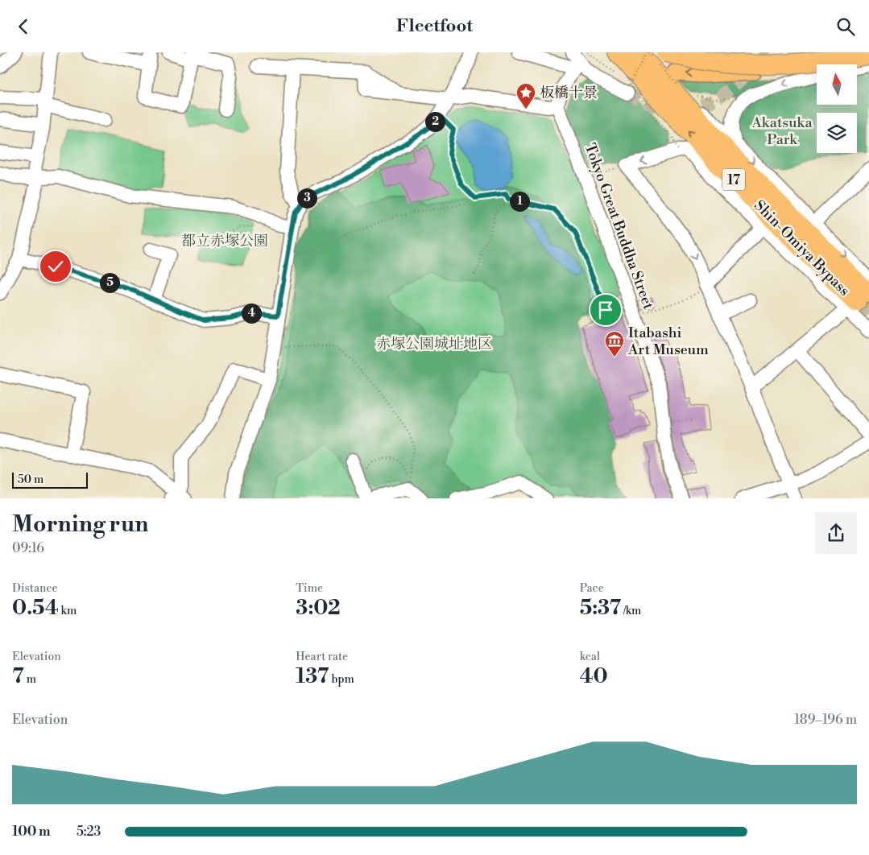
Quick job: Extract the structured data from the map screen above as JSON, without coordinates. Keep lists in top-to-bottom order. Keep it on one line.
{"streets":{"highway":["17","Shin-Omiya Bypass"],"street":["Tokyo Great Buddha Street"]},"crossings":[["17","Shin-Omiya Bypass"]],"parks":["Akatsuka Park","都立赤塚公園","赤塚公園城址地区"],"places":{"place":["板橋十景"],"museum":["Itabashi Art Museum"]},"scale_bar":"50 m","north":"top","page":{"header":"Fleetfoot","pins":["2","3","1","5","4"],"scale":"50 m","heading":["Morning run","09:16"],"stats":[["Distance","0.54 km"],["Time","3:02"],["Pace","5:37 /km"],["Elevation","7 m"],["Heart rate","137 bpm"],["kcal","40"]],"chart":["Elevation","189–196 m"],"list":[{"name":"100 m","note":"5:23"}]}}
